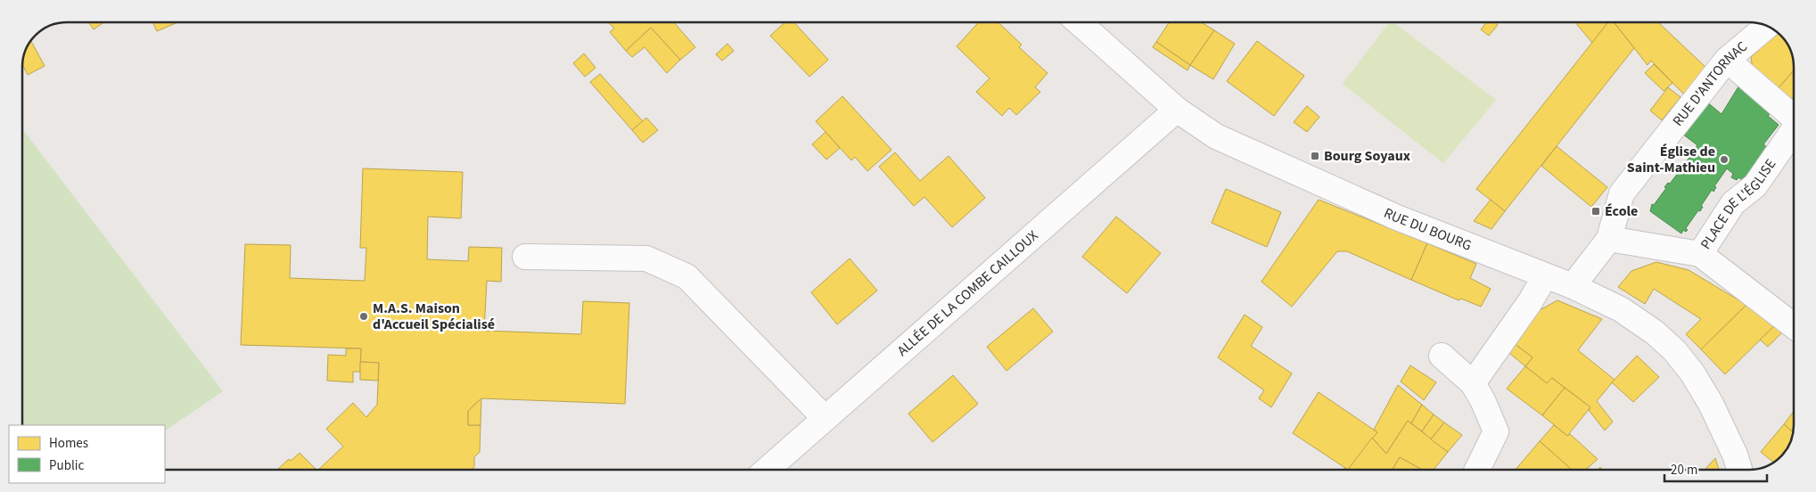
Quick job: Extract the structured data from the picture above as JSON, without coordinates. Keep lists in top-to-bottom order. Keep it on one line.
{"streets":{"street":["RUE D'ANTORNAC","PLACE DE L'ÉGLISE","RUE DU BOURG","ALLÉE DE LA COMBE CAILLOUX"]},"crossings":[["RUE D'ANTORNAC","PLACE DE L'ÉGLISE"],["RUE D'ANTORNAC","RUE DU BOURG"],["RUE DU BOURG","ALLÉE DE LA COMBE CAILLOUX"]],"places":{"transit":["Bourg Soyaux","École"],"other":["Église de Saint-Mathieu","M.A.S. Maison d'Accueil Spécialisé"]},"legend":["Homes","Public"],"scale_bar":"20 m"}
